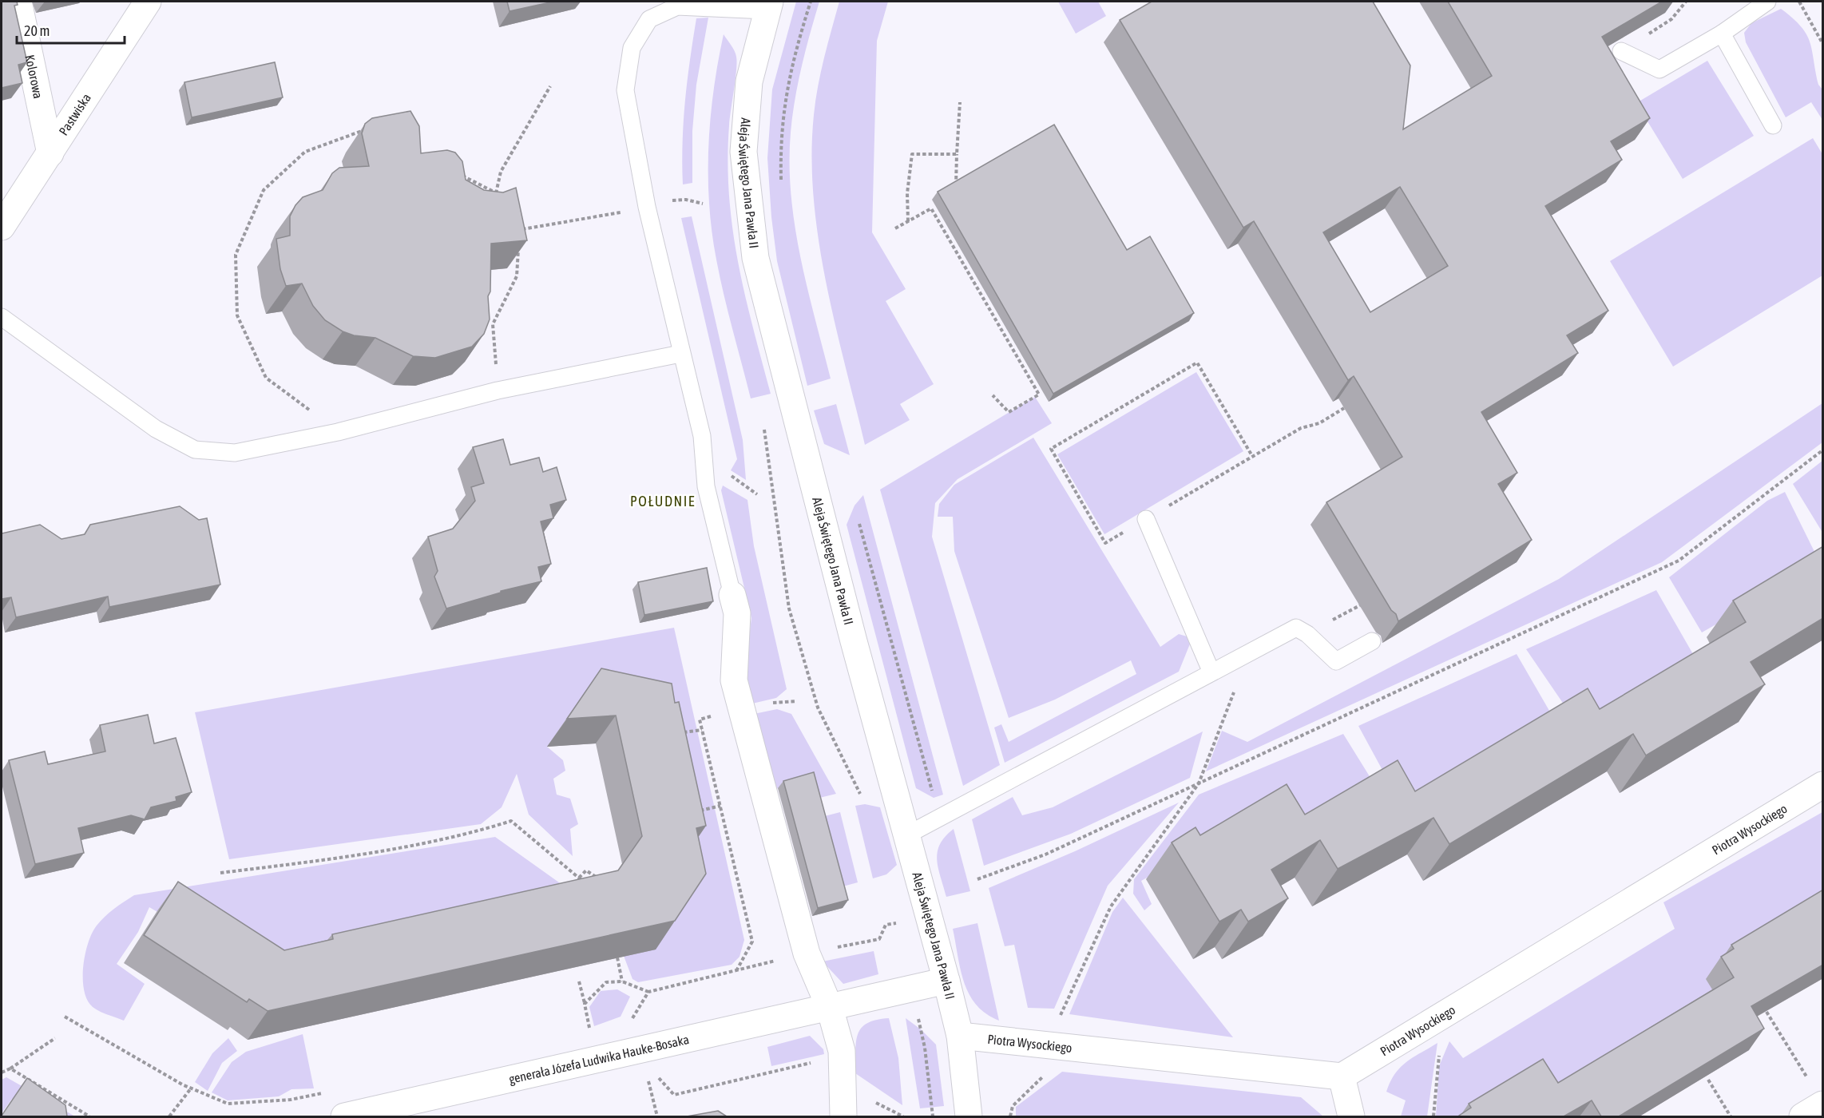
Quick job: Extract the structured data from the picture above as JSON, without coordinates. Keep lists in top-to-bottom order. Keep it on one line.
{"streets":{"street":["Kolorowa","Pastwiska","Aleja Świętego Jana Pawła II","Piotra Wysockiego","generała Józefa Ludwika Hauke-Bosaka"]},"crossings":[["Kolorowa","Pastwiska"],["Aleja Świętego Jana Pawła II","Piotra Wysockiego"],["Aleja Świętego Jana Pawła II","generała Józefa Ludwika Hauke-Bosaka"]],"districts":["POŁUDNIE"],"scale_bar":"20 m"}
